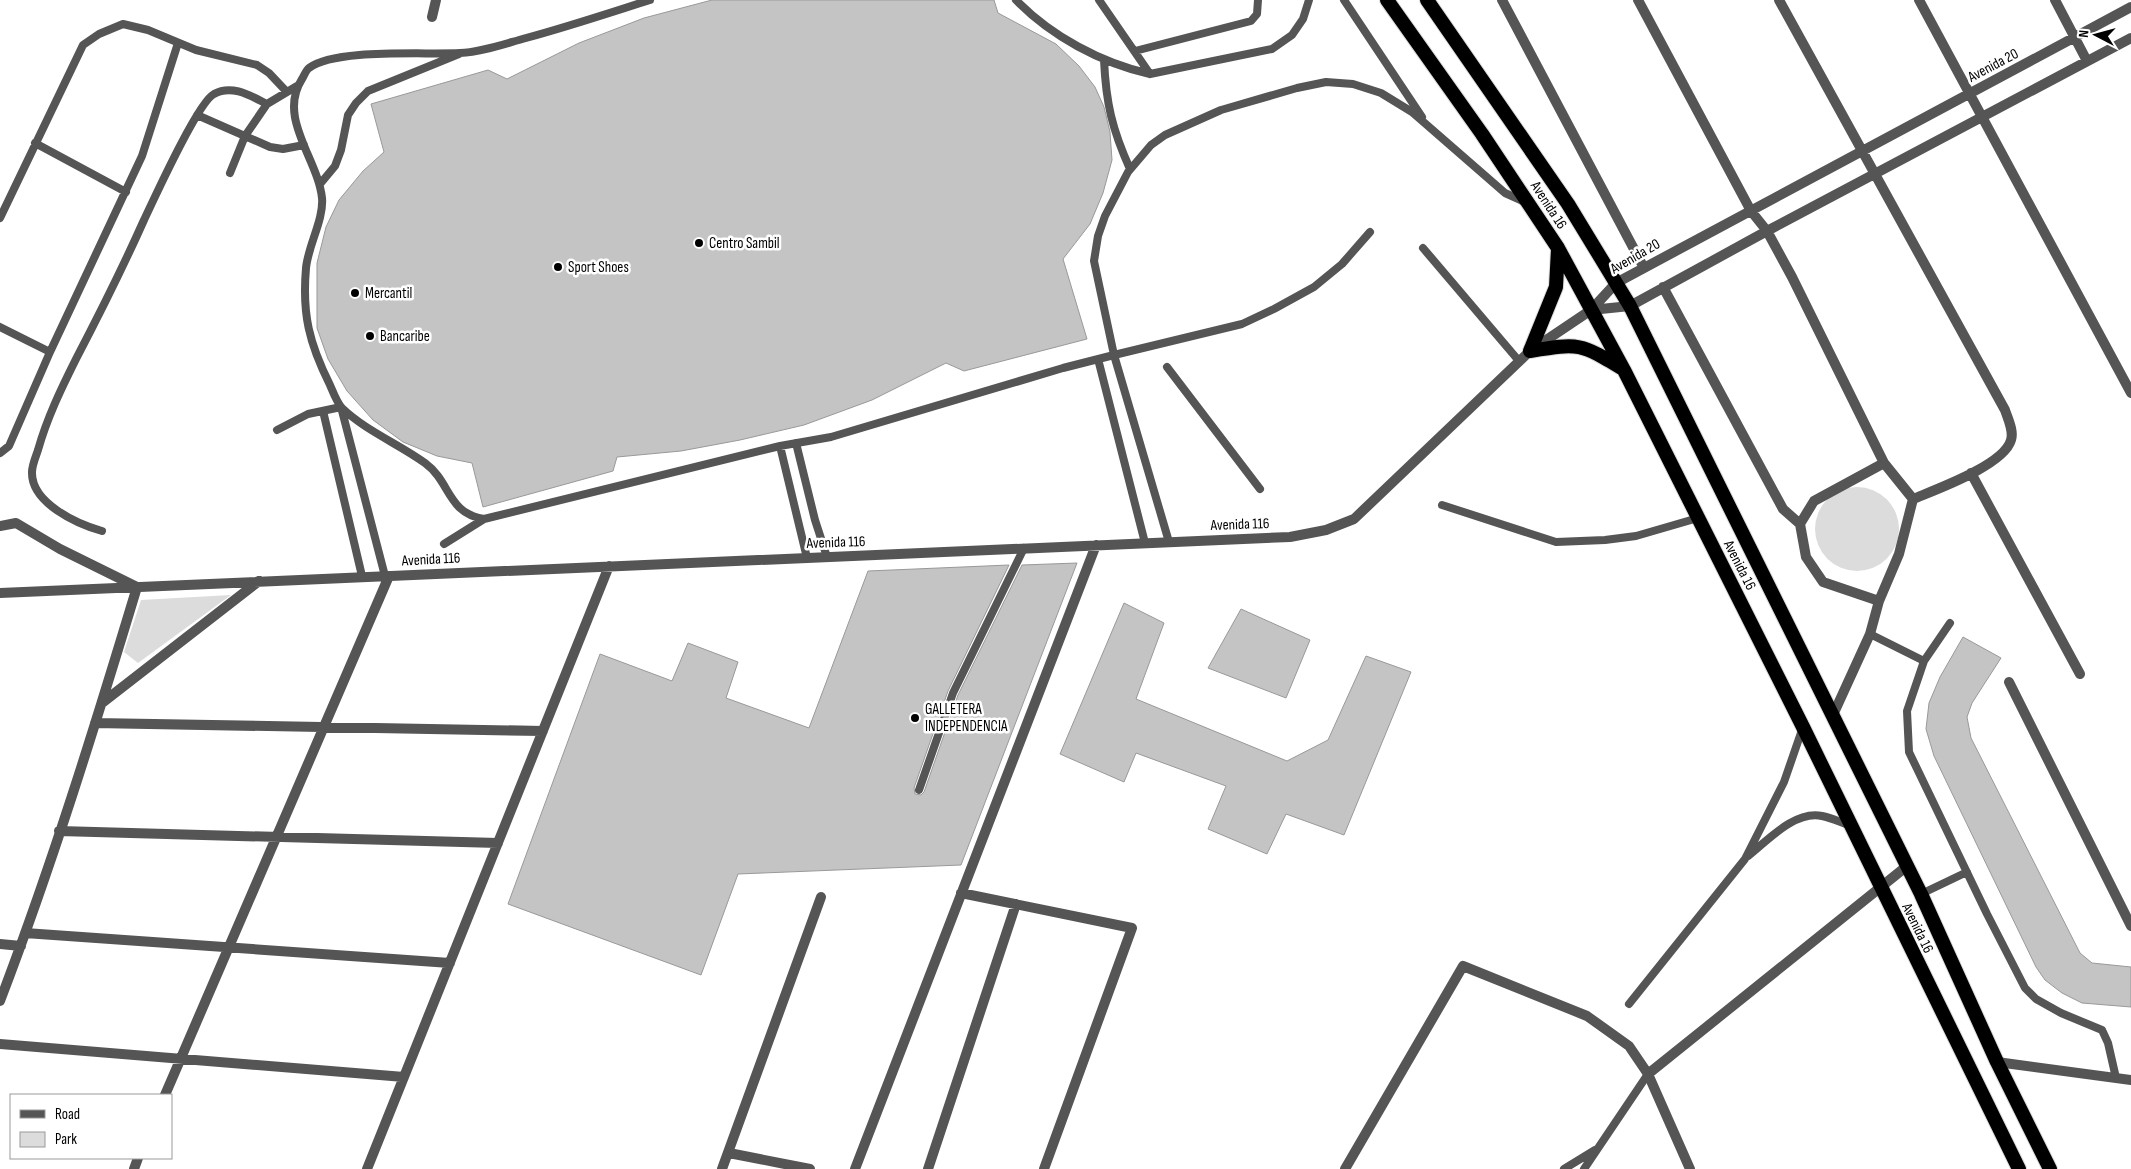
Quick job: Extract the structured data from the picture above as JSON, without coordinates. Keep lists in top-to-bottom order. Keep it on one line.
{"streets":{"highway":["Avenida 16"],"street":["Avenida 20","Avenida 116"]},"crossings":[["Avenida 20","Avenida 16"],["Avenida 20","Avenida 116"],["Avenida 16","Avenida 116"]],"places":["Centro Sambil","Sport Shoes","Mercantil","Bancaribe","GALLETERA INDEPENDENCIA"],"legend":["Road","Park"],"north":"left"}
